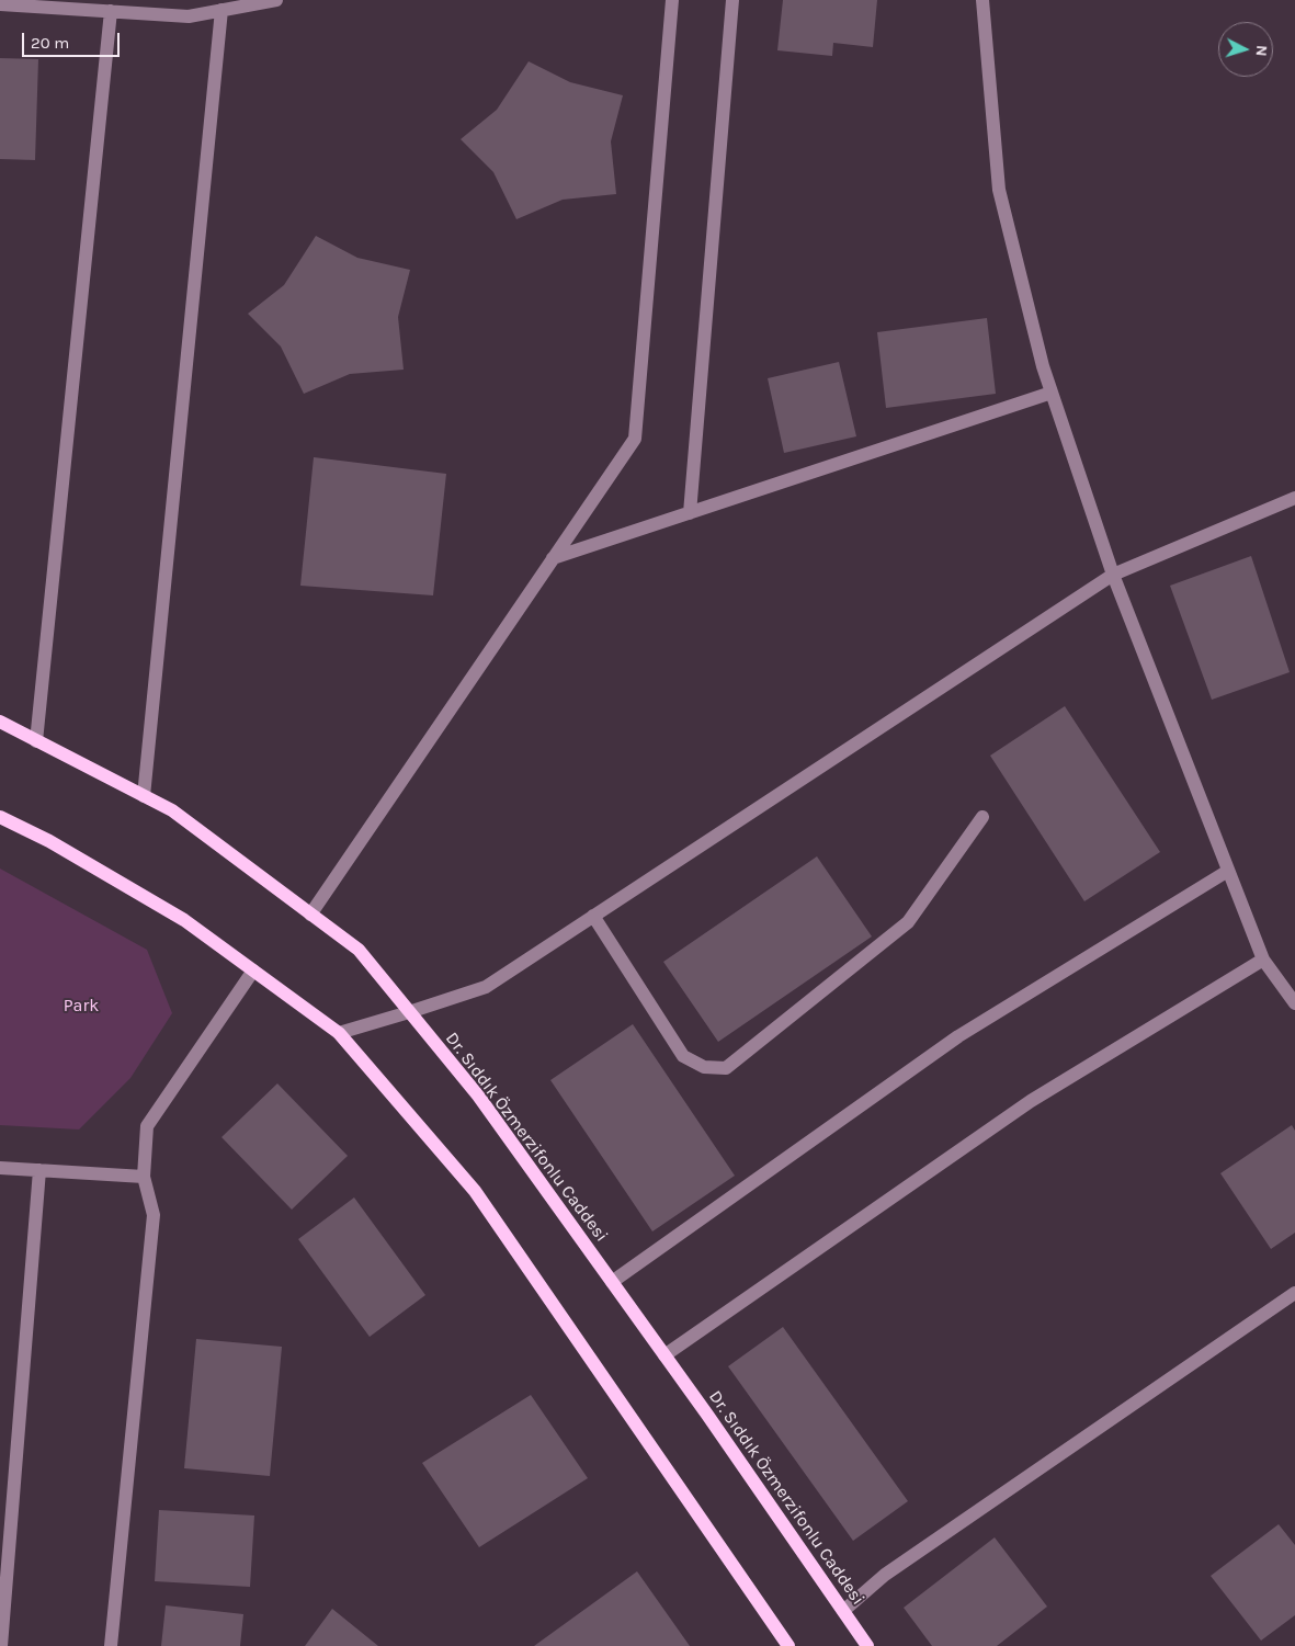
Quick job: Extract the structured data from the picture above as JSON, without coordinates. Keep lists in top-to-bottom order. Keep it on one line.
{"streets":{"main road":["Dr. Sıddık Özmerzifonlu Caddesi"]},"parks":["Park"],"scale_bar":"20 m","north":"right"}
